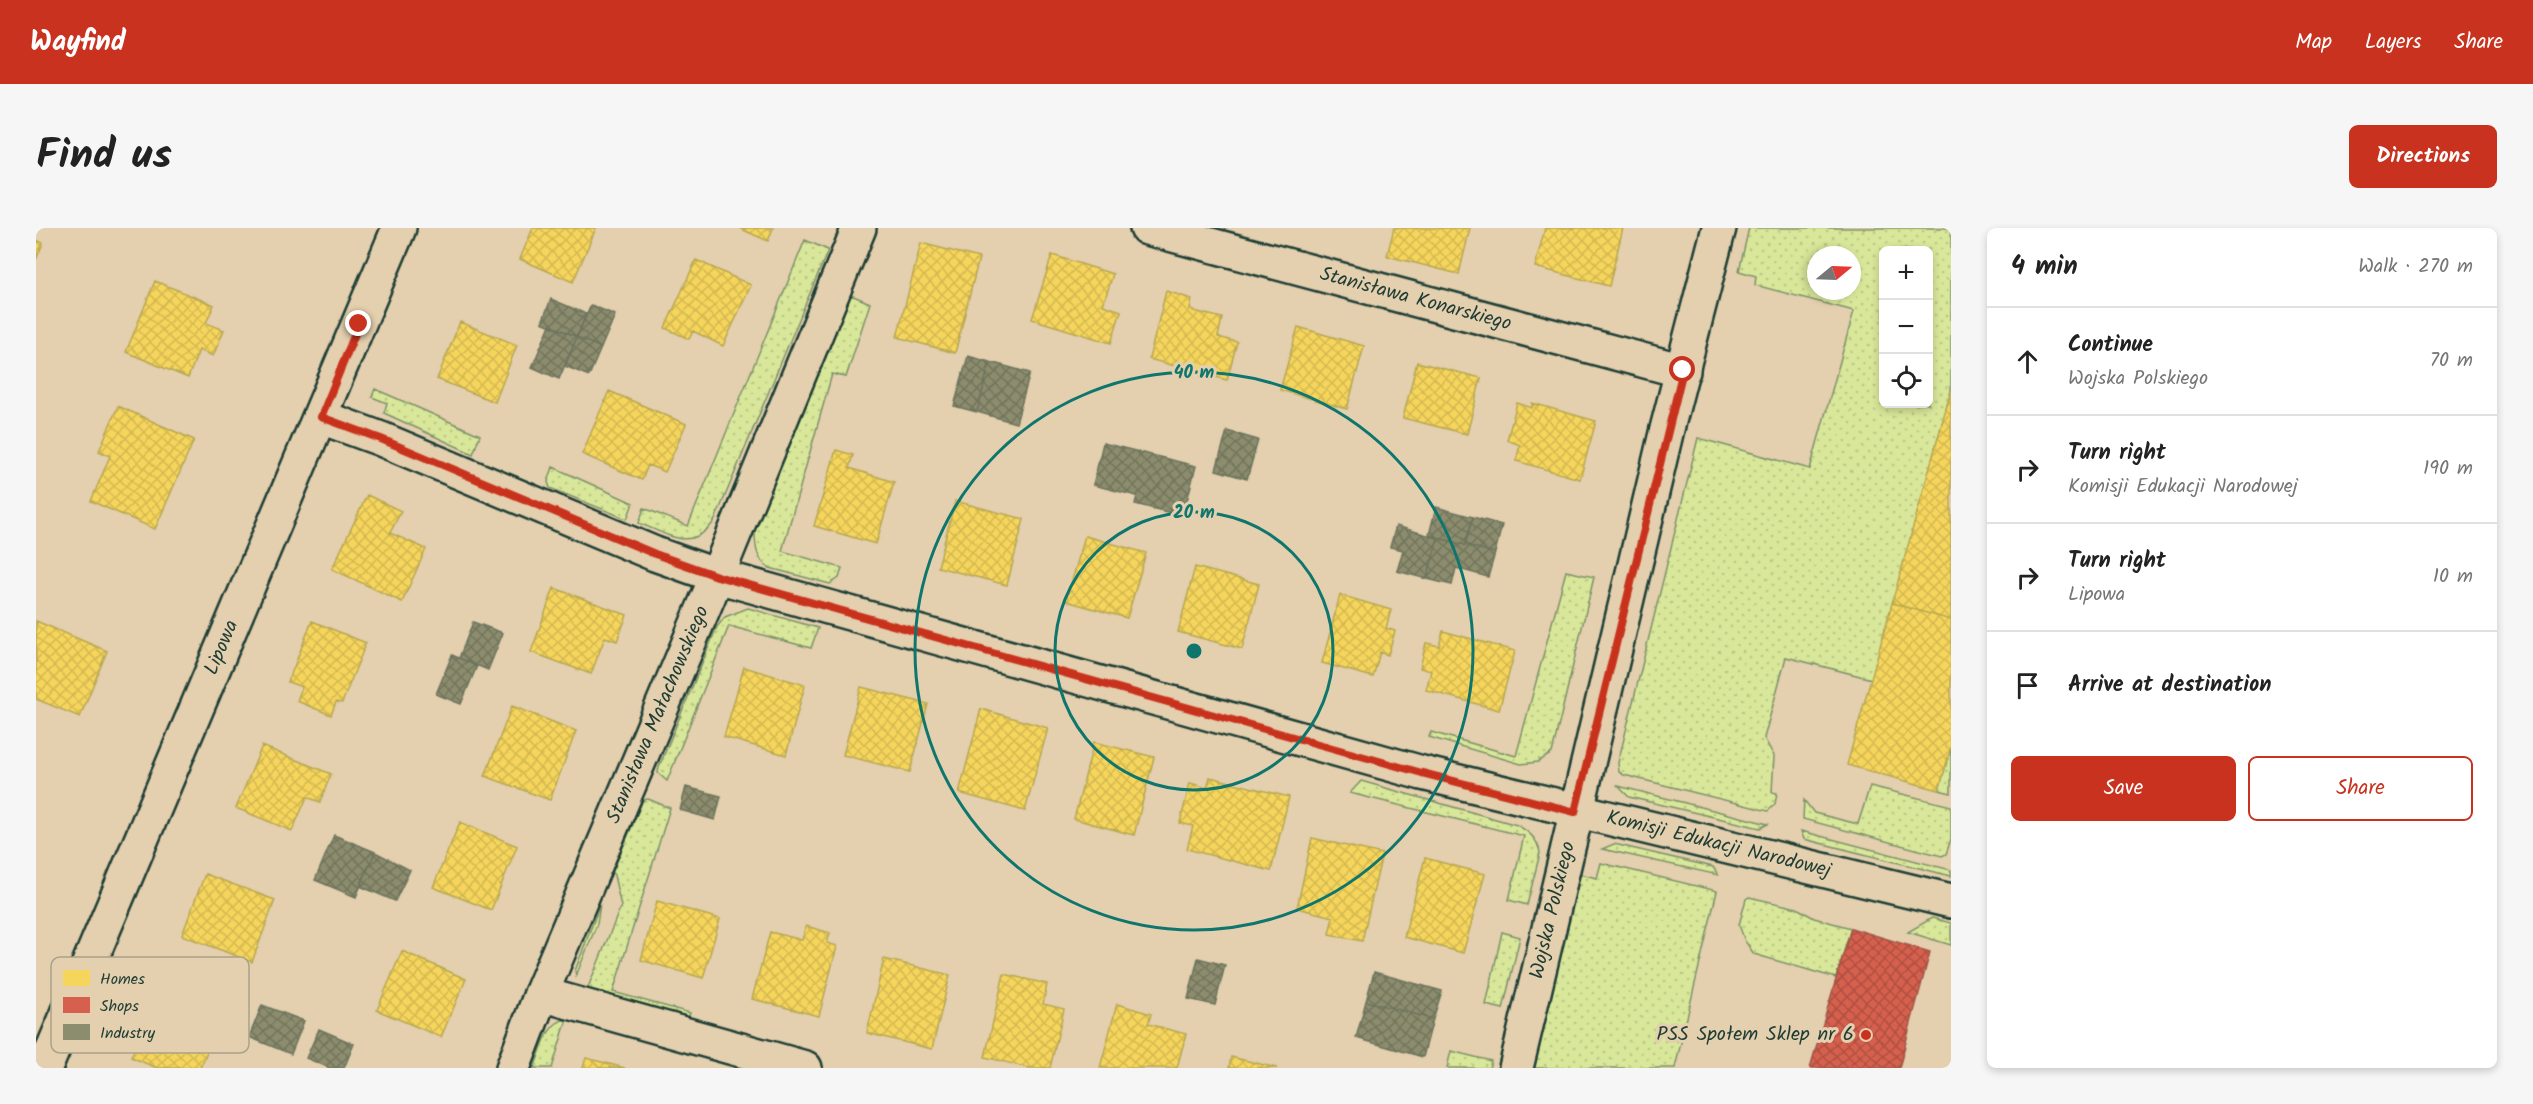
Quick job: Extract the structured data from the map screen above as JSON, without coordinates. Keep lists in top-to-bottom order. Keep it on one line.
{"streets":{"street":["Stanisława Konarskiego","Lipowa","Stanisława Małachowskiego","Komisji Edukacji Narodowej","Wojska Polskiego"]},"crossings":[["Stanisława Konarskiego","Wojska Polskiego"],["Lipowa","Komisji Edukacji Narodowej"],["Stanisława Małachowskiego","Komisji Edukacji Narodowej"],["Komisji Edukacji Narodowej","Wojska Polskiego"]],"places":["PSS Społem Sklep nr 6"],"legend":["Homes","Shops","Industry"],"north":"right","page":{"header":"Wayfind","nav":["Map","Layers","Share"],"title":"Find us","buttons":["Directions",["Save","Share"]],"heading":["4 min","Walk · 270 m"],"map_buttons":["+","−"],"list":[["Continue","Wojska Polskiego","70 m"],["Turn right","Komisji Edukacji Narodowej","190 m"],["Turn right","Lipowa","10 m"],"Arrive at destination"]},"rings":["40 m","20 m"]}
